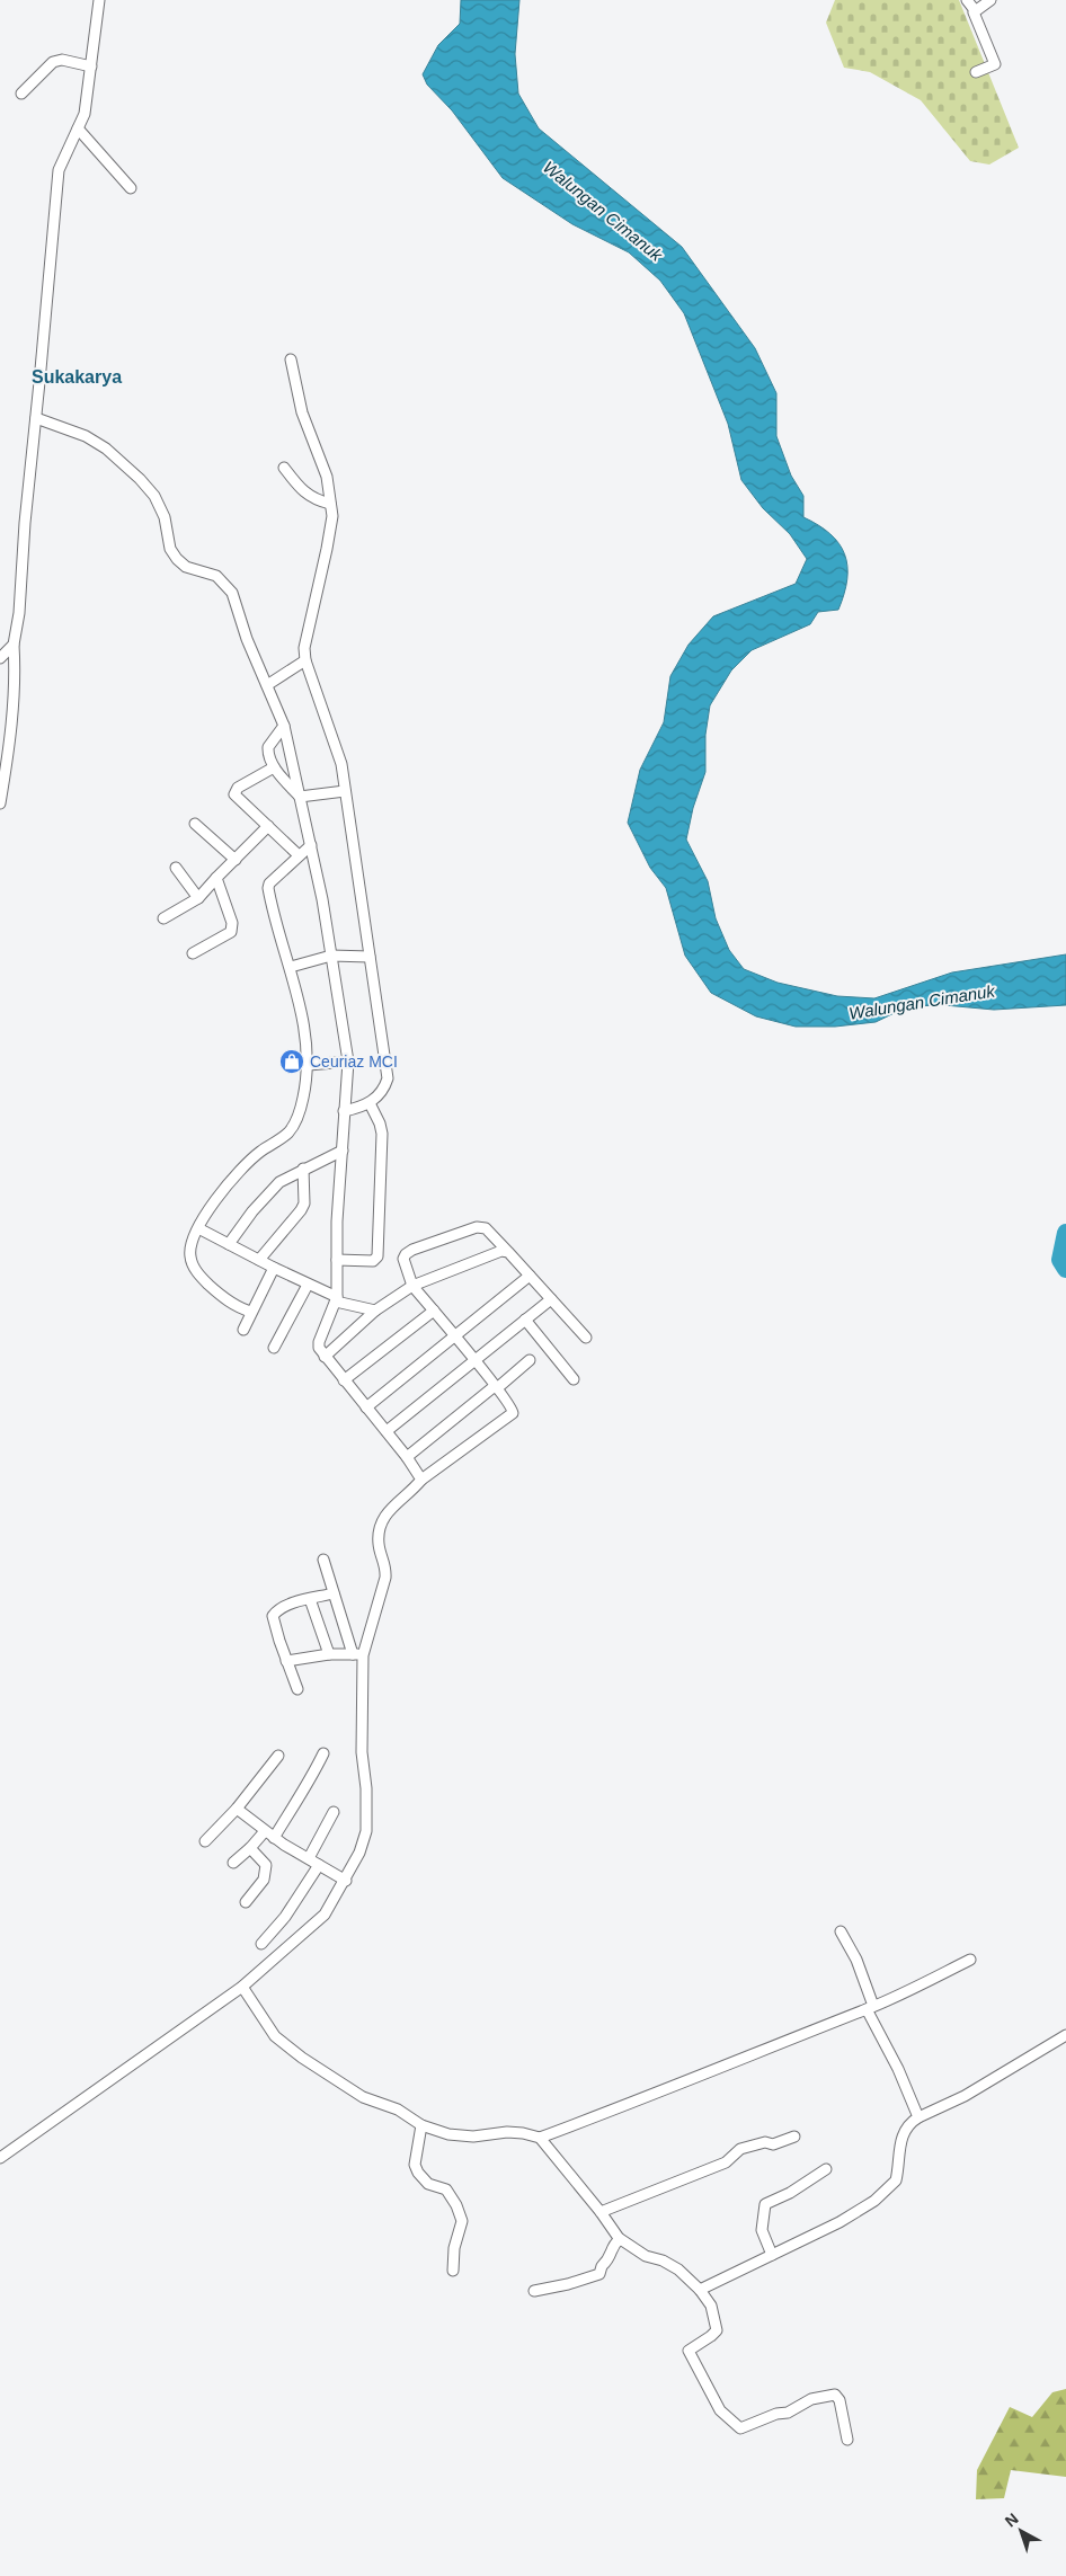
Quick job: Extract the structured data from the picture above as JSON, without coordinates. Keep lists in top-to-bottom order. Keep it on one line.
{"districts":["Sukakarya"],"water":["Walungan Cimanuk"],"places":{"shop":["Ceuriaz MCI"]},"north":"top left"}
